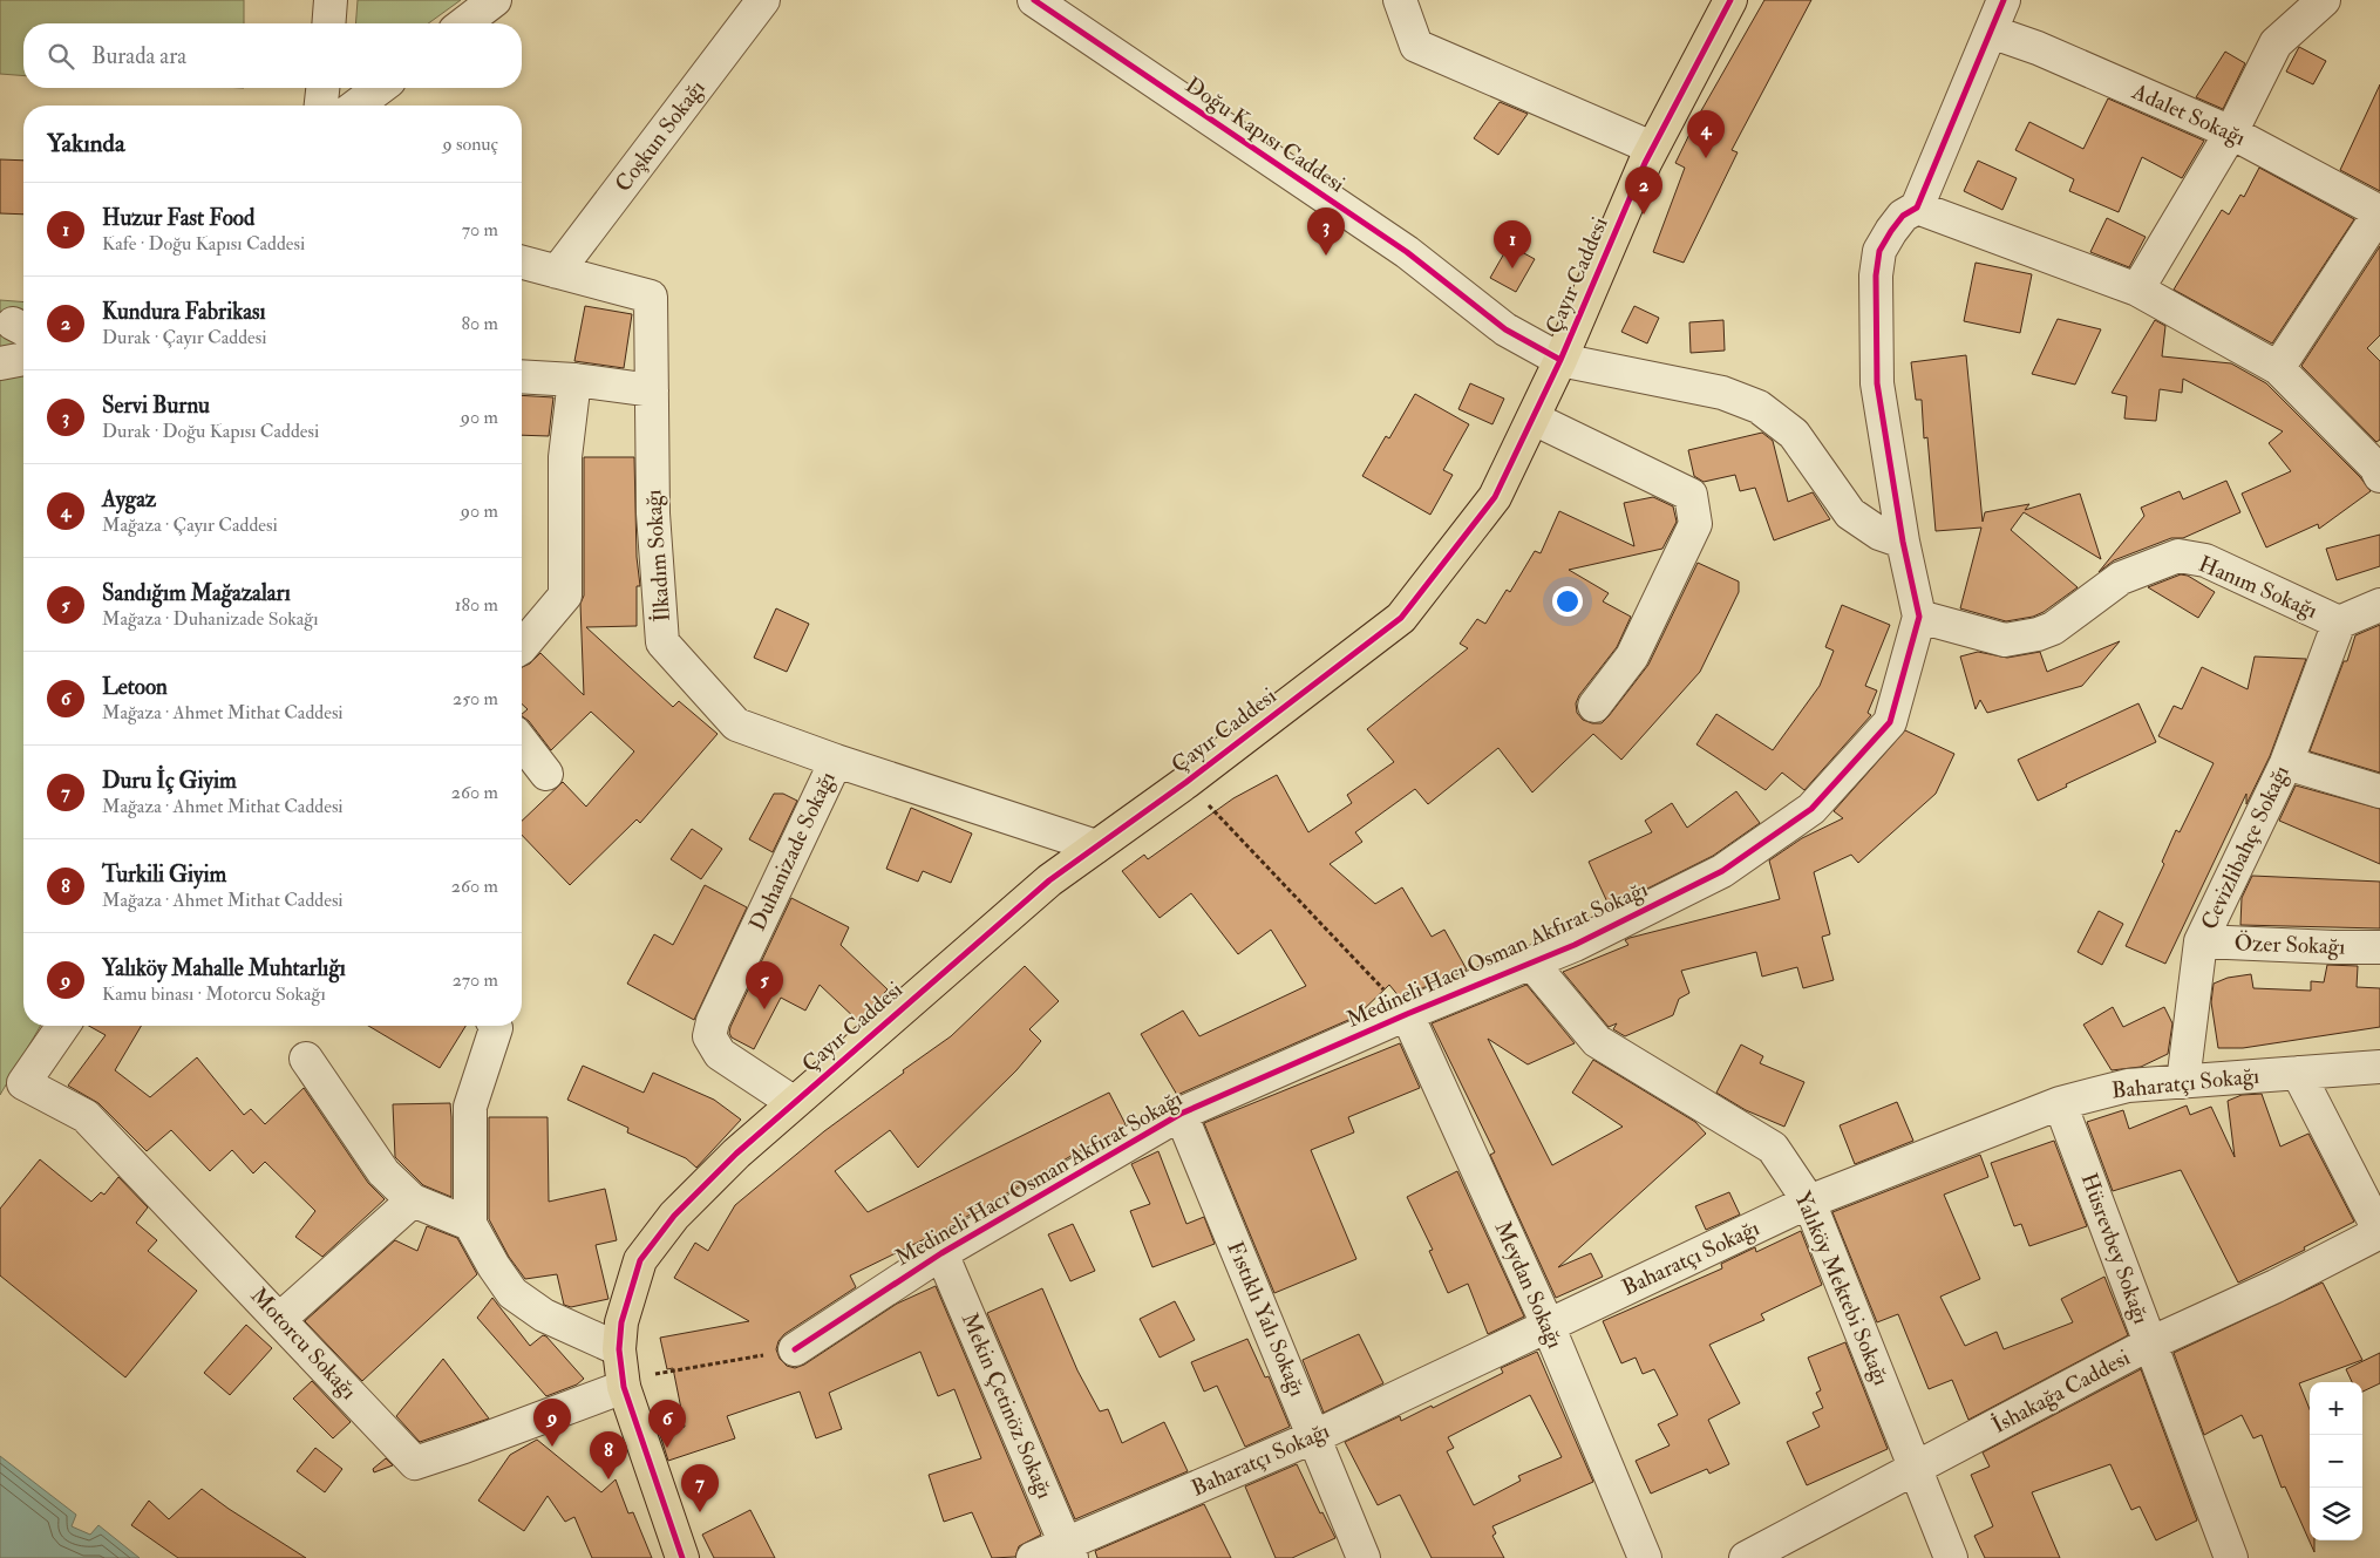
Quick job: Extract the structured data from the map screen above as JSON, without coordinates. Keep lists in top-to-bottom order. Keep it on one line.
{"streets":{"main road":["Çayır Caddesi"],"street":["Adalet Sokağı","Doğu Kapısı Caddesi","Coşkun Sokağı","İlkadım Sokağı","Hanım Sokağı","Cevizlibahçe Sokağı","Duhanizade Sokağı","Özer Sokağı","Medineli Hacı Osman Akfırat Sokağı","Baharatçı Sokağı","Hüsrevbey Sokağı","Meydan Sokağı","Yalıköy Mektebi Sokağı","Fıstıklı Yalı Sokağı","Motorcu Sokağı","İshakağa Caddesi","Mekin Çetinöz Sokağı"]},"crossings":[["Adalet Sokağı","Medineli Hacı Osman Akfırat Sokağı"],["Doğu Kapısı Caddesi","Çayır Caddesi"],["Coşkun Sokağı","İlkadım Sokağı"],["Çayır Caddesi","İlkadım Sokağı"],["Çayır Caddesi","Duhanizade Sokağı"],["Çayır Caddesi","Motorcu Sokağı"],["İlkadım Sokağı","Duhanizade Sokağı"],["Hanım Sokağı","Cevizlibahçe Sokağı"],["Hanım Sokağı","Medineli Hacı Osman Akfırat Sokağı"],["Cevizlibahçe Sokağı","Özer Sokağı"],["Cevizlibahçe Sokağı","Baharatçı Sokağı"],["Medineli Hacı Osman Akfırat Sokağı","Meydan Sokağı"],["Medineli Hacı Osman Akfırat Sokağı","Yalıköy Mektebi Sokağı"],["Medineli Hacı Osman Akfırat Sokağı","Fıstıklı Yalı Sokağı"],["Medineli Hacı Osman Akfırat Sokağı","Mekin Çetinöz Sokağı"],["Baharatçı Sokağı","Hüsrevbey Sokağı"],["Baharatçı Sokağı","Meydan Sokağı"],["Baharatçı Sokağı","Yalıköy Mektebi Sokağı"],["Baharatçı Sokağı","Fıstıklı Yalı Sokağı"],["Baharatçı Sokağı","Mekin Çetinöz Sokağı"],["Hüsrevbey Sokağı","İshakağa Caddesi"],["Yalıköy Mektebi Sokağı","İshakağa Caddesi"]],"page":{"search":"Burada ara","heading":["Yakında","9 sonuç"],"pins":["4","2","3","1","5","9","6","8","7"],"list":[{"mark":"1","name":"Huzur Fast Food","note":"Kafe · Doğu Kapısı Caddesi","value":"70 m"},{"mark":"2","name":"Kundura Fabrikası","note":"Durak · Çayır Caddesi","value":"80 m"},{"mark":"3","name":"Servi Burnu","note":"Durak · Doğu Kapısı Caddesi","value":"90 m"},{"mark":"4","name":"Aygaz","note":"Mağaza · Çayır Caddesi","value":"90 m"},{"mark":"5","name":"Sandığım Mağazaları","note":"Mağaza · Duhanizade Sokağı","value":"180 m"},{"mark":"6","name":"Letoon","note":"Mağaza · Ahmet Mithat Caddesi","value":"250 m"},{"mark":"7","name":"Duru İç Giyim","note":"Mağaza · Ahmet Mithat Caddesi","value":"260 m"},{"mark":"8","name":"Turkili Giyim","note":"Mağaza · Ahmet Mithat Caddesi","value":"260 m"},{"mark":"9","name":"Yalıköy Mahalle Muhtarlığı","note":"Kamu binası · Motorcu Sokağı","value":"270 m"}],"map_buttons":["+","−"]}}
